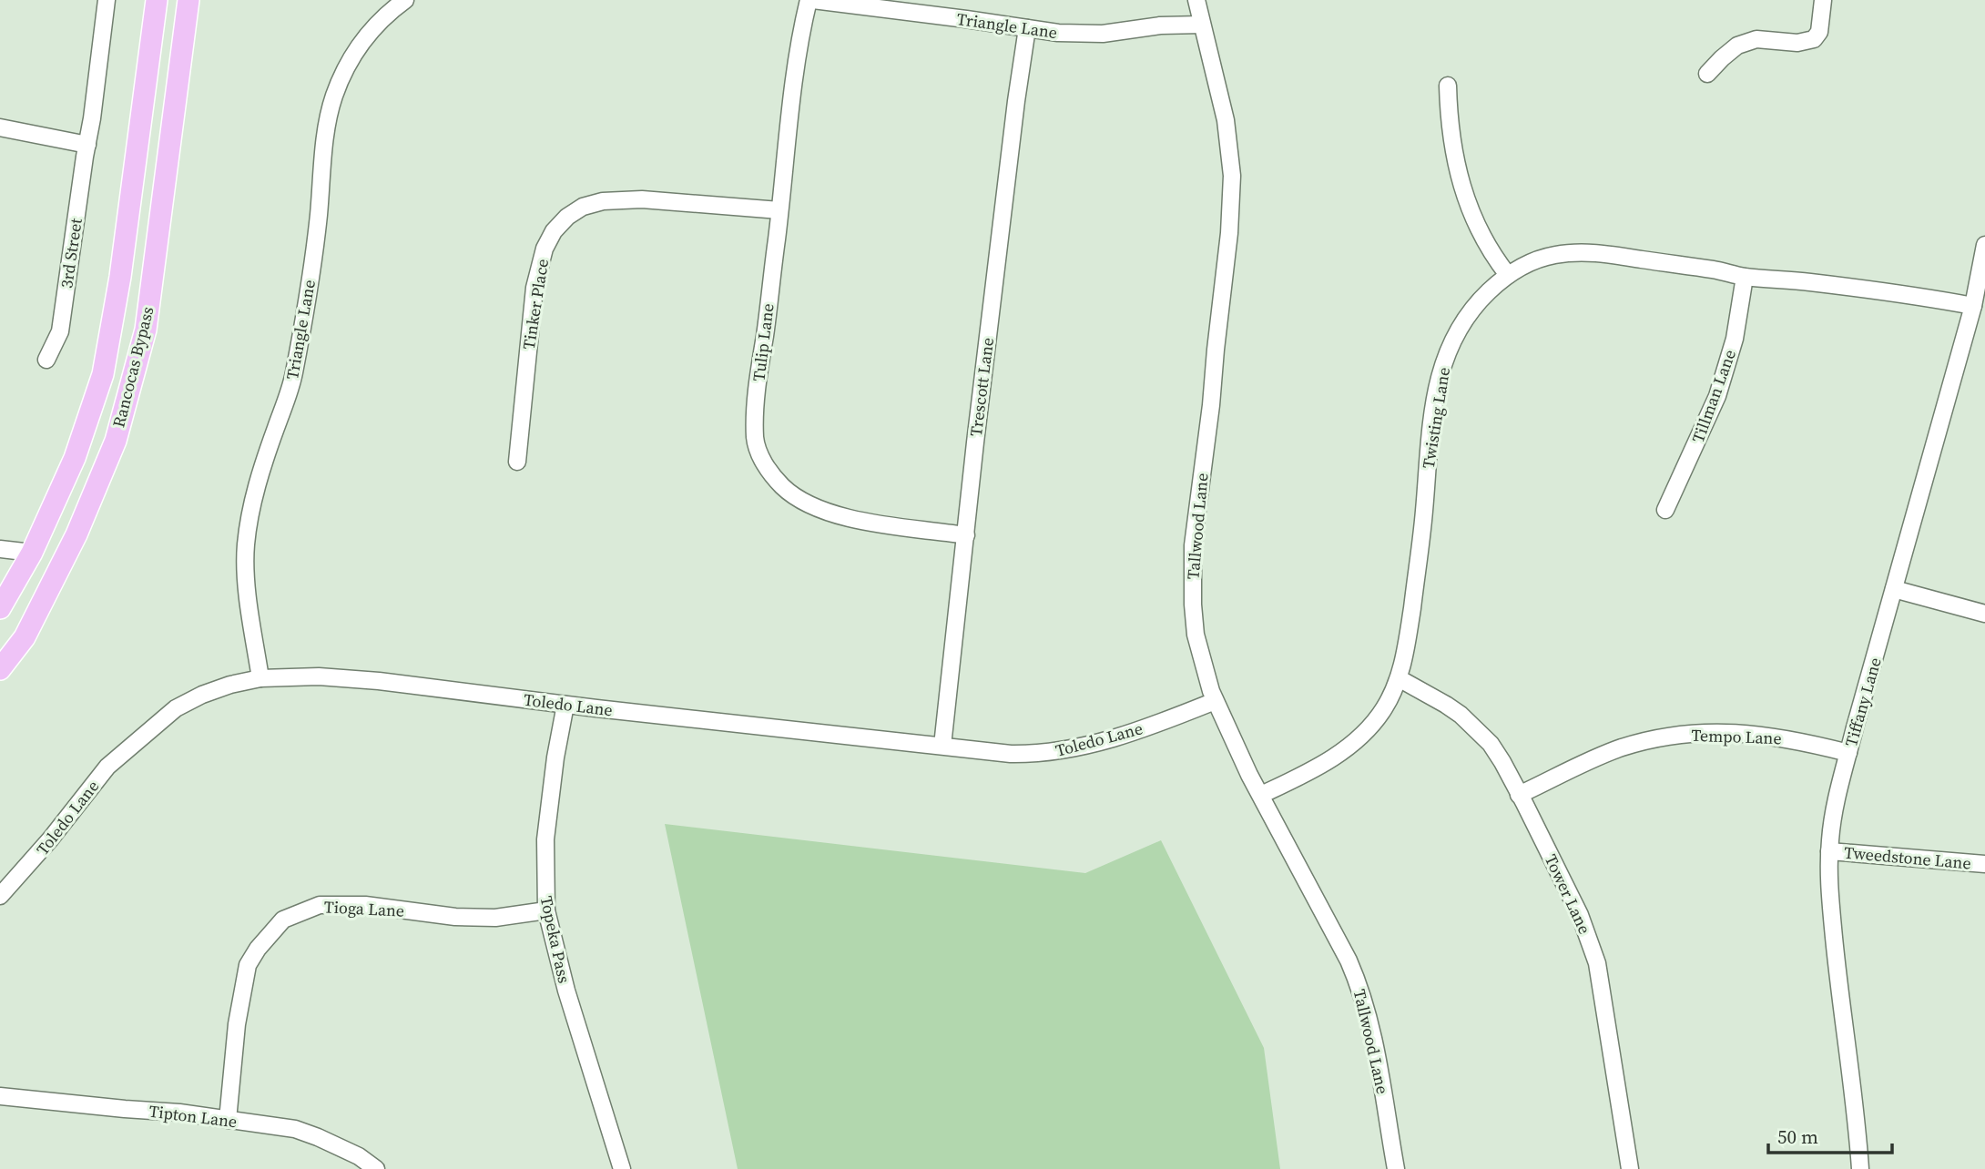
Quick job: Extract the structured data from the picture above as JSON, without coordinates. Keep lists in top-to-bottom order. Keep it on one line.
{"streets":{"main road":["Rancocas Bypass"],"street":["Triangle Lane","3rd Street","Tinker Place","Tulip Lane","Trescott Lane","Tillman Lane","Twisting Lane","Tallwood Lane","Tiffany Lane","Toledo Lane","Tempo Lane","Tweedstone Lane","Tower Lane","Tioga Lane","Topeka Pass","Tipton Lane"]},"crossings":[["Triangle Lane","Tulip Lane"],["Triangle Lane","Trescott Lane"],["Triangle Lane","Tallwood Lane"],["Triangle Lane","Toledo Lane"],["Tinker Place","Tulip Lane"],["Tulip Lane","Trescott Lane"],["Trescott Lane","Toledo Lane"],["Tillman Lane","Twisting Lane"],["Twisting Lane","Tallwood Lane"],["Twisting Lane","Tiffany Lane"],["Twisting Lane","Tower Lane"],["Tallwood Lane","Toledo Lane"],["Tiffany Lane","Tempo Lane"],["Tiffany Lane","Tweedstone Lane"],["Toledo Lane","Topeka Pass"],["Tempo Lane","Tower Lane"],["Tioga Lane","Topeka Pass"],["Tioga Lane","Tipton Lane"]],"scale_bar":"50 m"}
